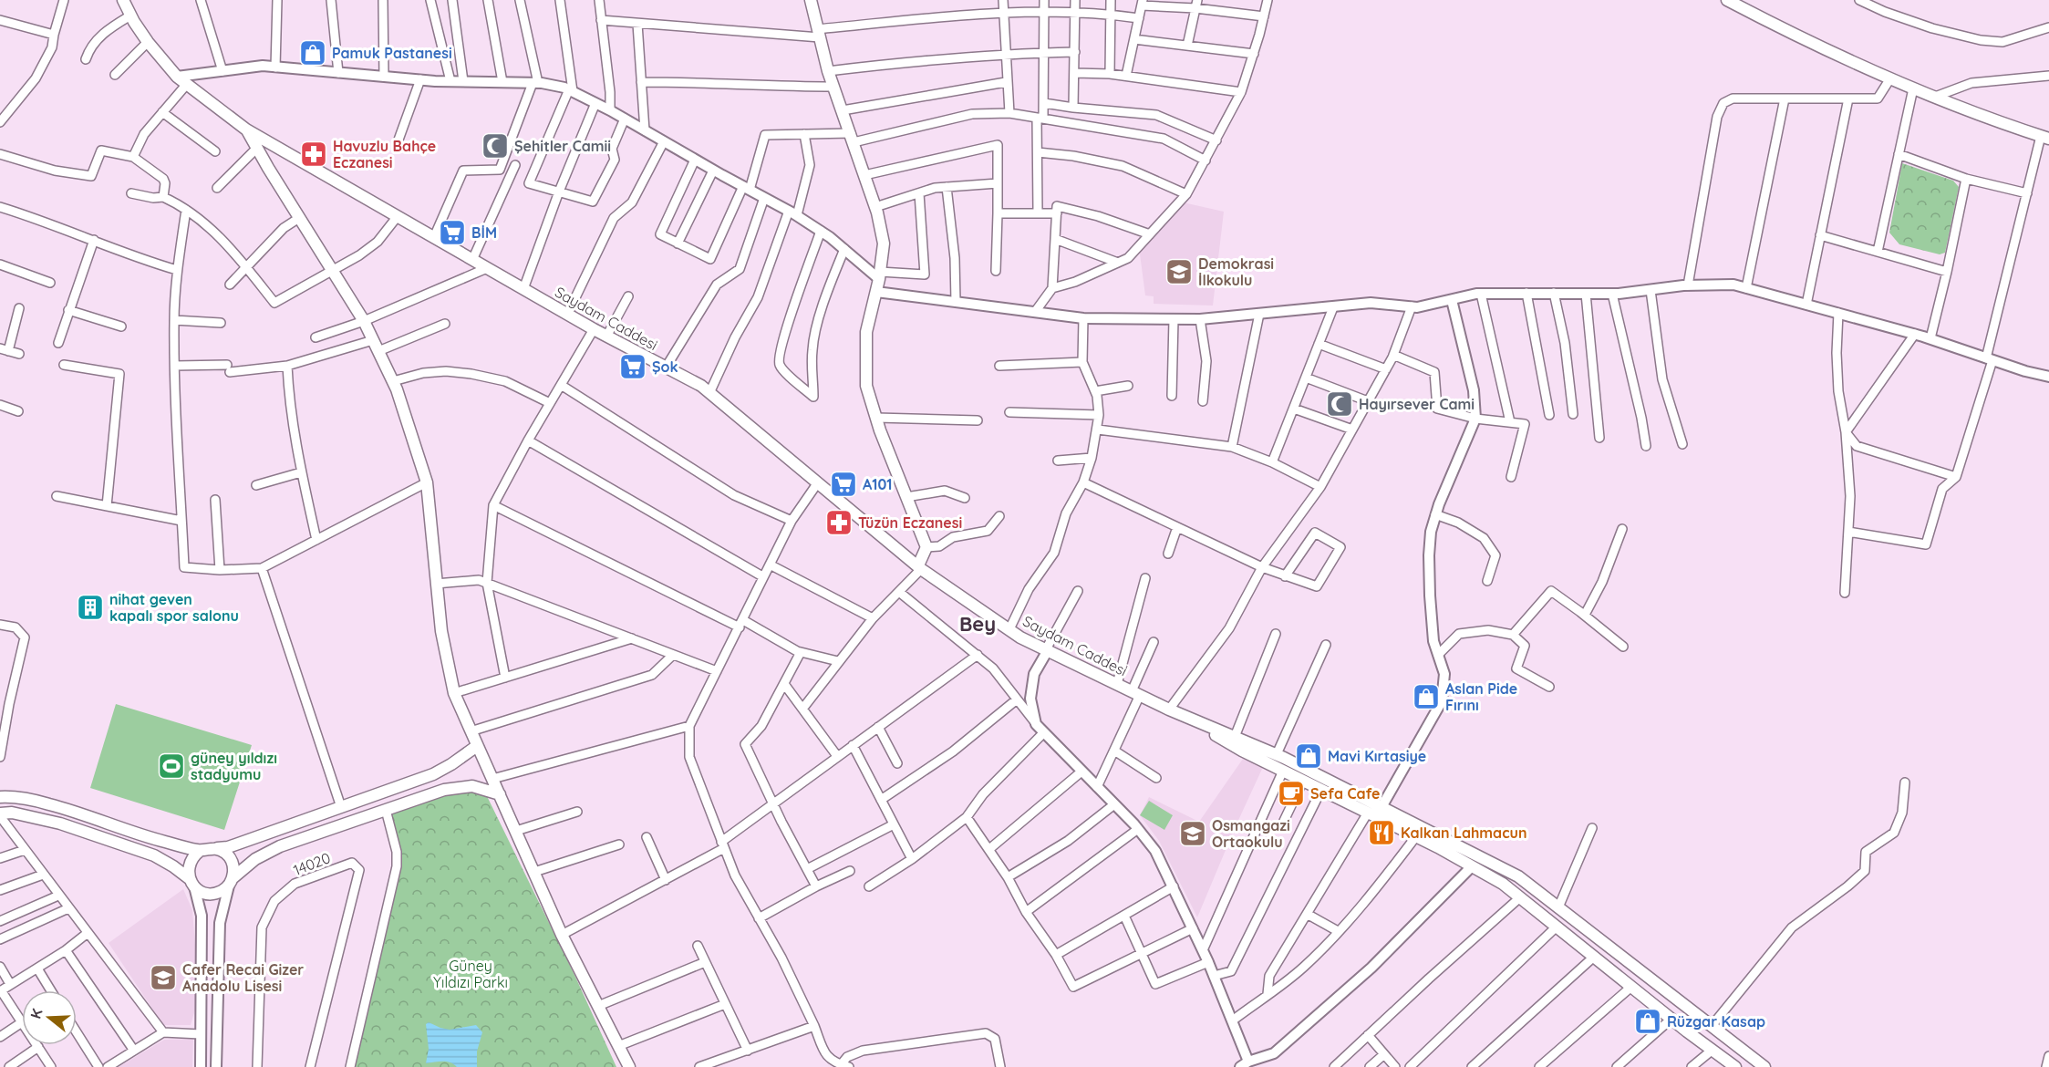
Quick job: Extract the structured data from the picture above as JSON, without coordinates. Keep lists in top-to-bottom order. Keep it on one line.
{"streets":{"main road":["Saydam Caddesi"],"street":["14020"]},"districts":["Bey"],"parks":["Güney Yıldızı Parkı"],"places":{"shop":["Pamuk Pastanesi","Aslan Pide Fırını","Mavi Kırtasiye","Rüzgar Kasap"],"mosque":["Şehitler Camii","Hayırsever Cami"],"pharmacy":["Havuzlu Bahçe Eczanesi","Tüzün Eczanesi"],"supermarket":["BİM","Şok","A101"],"school or university":["Demokrasi İlkokulu","Osmangazi Ortaokulu","Cafer Recai Gizer Anadolu Lisesi"],"building":["nihat geven kapalı spor salonu"],"sports":["güney yıldızı stadyumu"],"cafe":["Sefa Cafe"],"restaurant":["Kalkan Lahmacun"]},"north":"left"}
